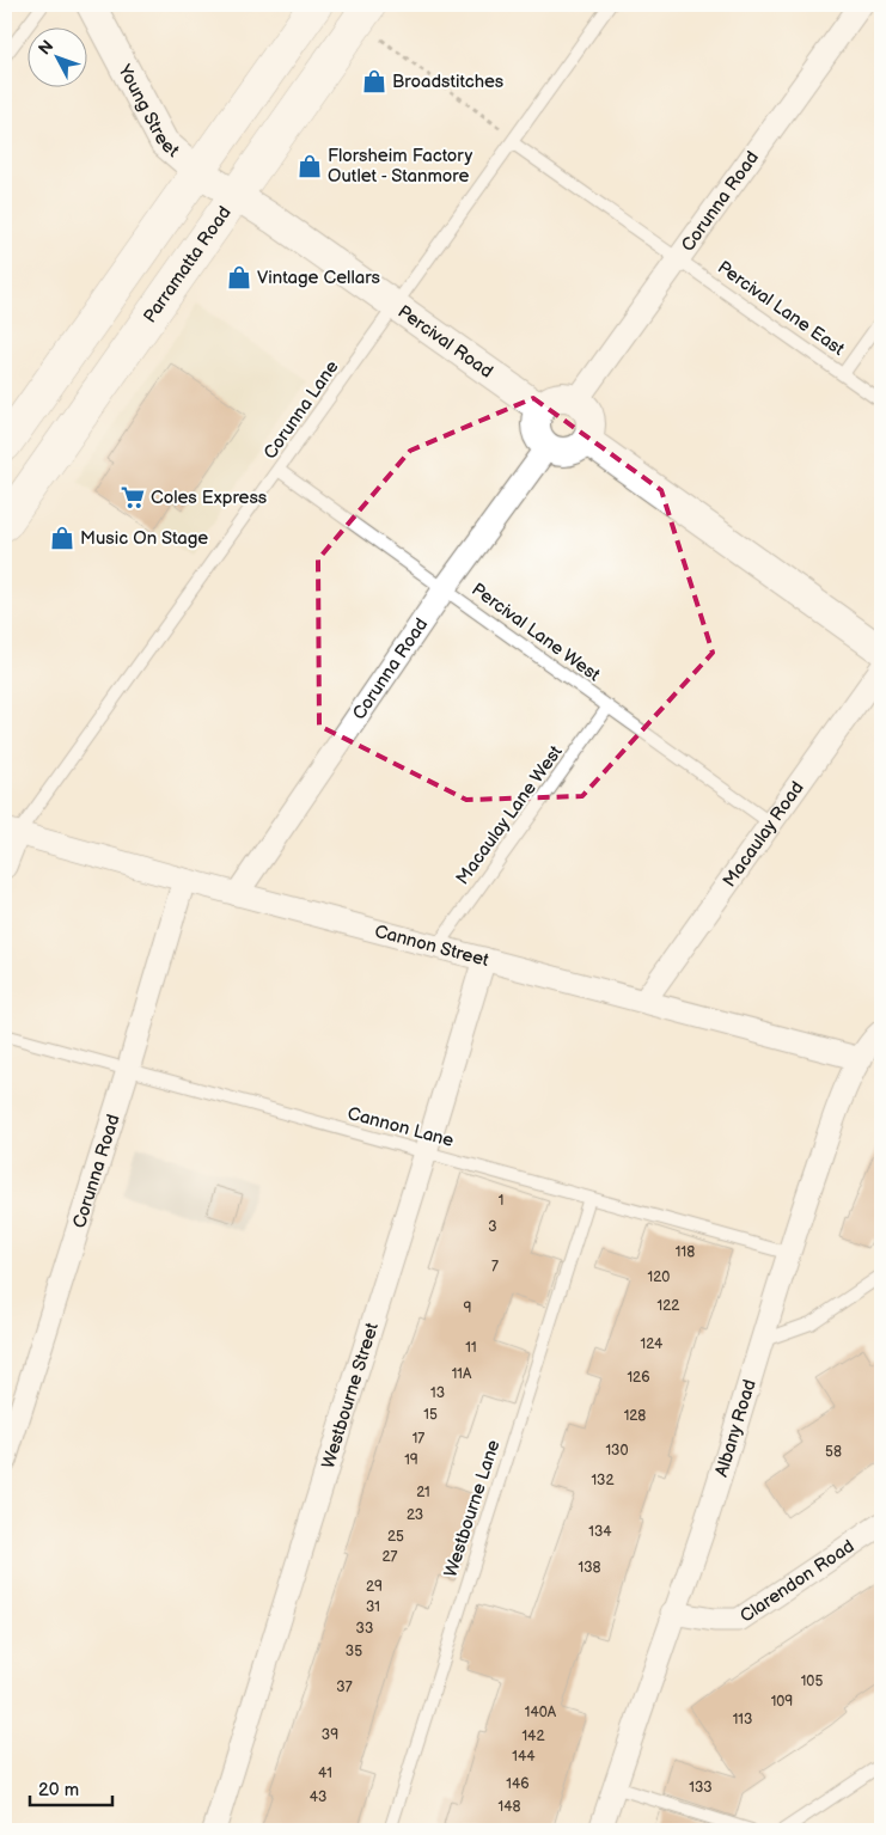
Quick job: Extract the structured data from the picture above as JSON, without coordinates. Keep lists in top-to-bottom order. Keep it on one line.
{"streets":{"highway":["Parramatta Road"],"street":["Young Street","Corunna Road","Percival Road","Macaulay Road","Cannon Street","Westbourne Street","Albany Road","Clarendon Road"],"lane":["Percival Lane East","Corunna Lane","Percival Lane West","Macaulay Lane West","Cannon Lane","Westbourne Lane"]},"crossings":[["Young Street","Parramatta Road"],["Young Street","Percival Road"],["Corunna Road","Percival Lane East"],["Corunna Road","Percival Road"],["Corunna Road","Percival Lane West"],["Corunna Road","Cannon Street"],["Corunna Road","Cannon Lane"],["Parramatta Road","Percival Road"],["Percival Lane East","Corunna Lane"],["Percival Road","Corunna Lane"],["Corunna Lane","Percival Lane West"],["Corunna Lane","Cannon Street"],["Percival Lane West","Macaulay Lane West"],["Percival Lane West","Macaulay Road"],["Macaulay Lane West","Cannon Street"],["Macaulay Road","Cannon Street"],["Cannon Street","Westbourne Street"],["Cannon Street","Albany Road"],["Cannon Lane","Westbourne Street"],["Cannon Lane","Albany Road"],["Cannon Lane","Westbourne Lane"],["Albany Road","Clarendon Road"]],"places":{"shop":["Broadstitches","Florsheim Factory Outlet - Stanmore","Vintage Cellars","Music On Stage"],"supermarket":["Coles Express"]},"house_numbers":["1","3","118","7","120","122","9","124","11","11A","126","13","15","128","17","130","58","19","132","21","23","134","25","27","138","29","31","33","35","105","37","109","140A","113","39","142","144","41","146","133","43","148"],"scale_bar":"20 m","north":"top left"}
